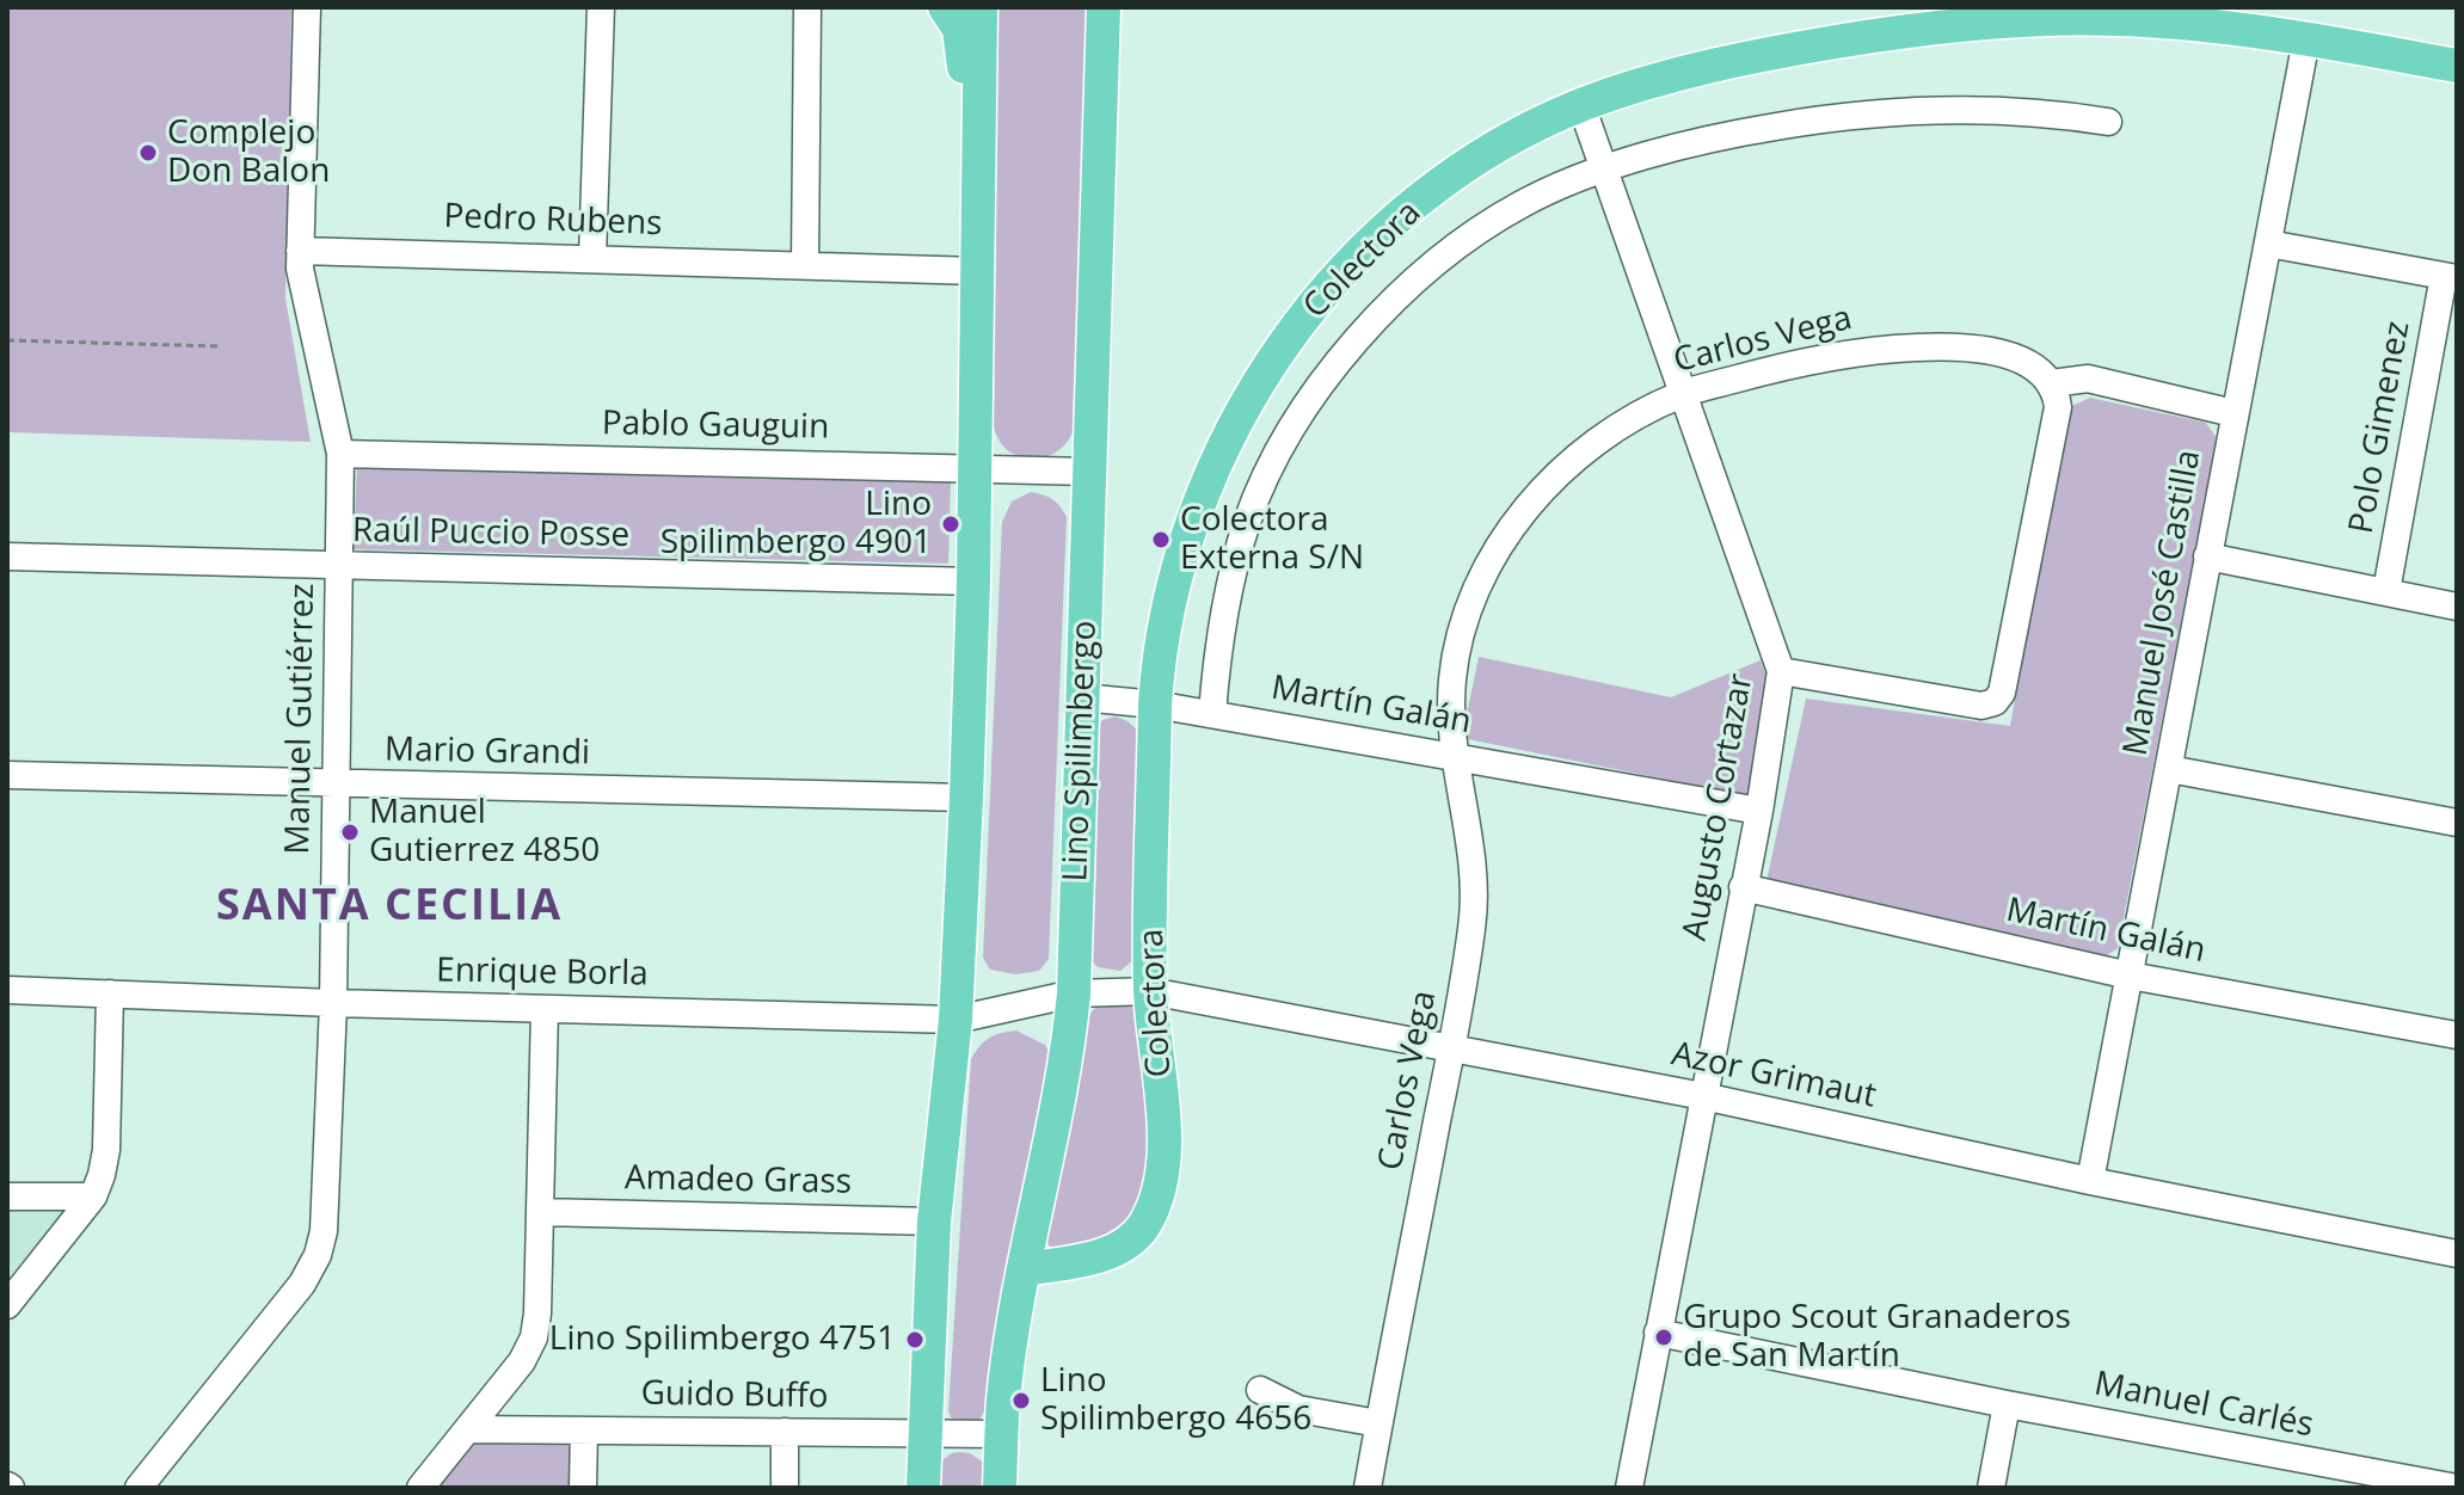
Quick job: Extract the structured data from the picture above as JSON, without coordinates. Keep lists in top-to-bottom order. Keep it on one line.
{"streets":{"main road":["Colectora","Lino Spilimbergo"],"street":["Pedro Rubens","Carlos Vega","Pablo Gauguin","Polo Gimenez","Raúl Puccio Posse","Manuel José Castilla","Martín Galán","Manuel Gutiérrez","Mario Grandi","Augusto Cortazar","Enrique Borla","Azor Grimaut","Amadeo Grass","Guido Buffo","Manuel Carlés"]},"crossings":[["Pedro Rubens","Manuel Gutiérrez"],["Colectora","Manuel José Castilla"],["Colectora","Martín Galán"],["Colectora","Lino Spilimbergo"],["Colectora","Augusto Cortazar"],["Colectora","Azor Grimaut"],["Carlos Vega","Martín Galán"],["Carlos Vega","Augusto Cortazar"],["Carlos Vega","Azor Grimaut"],["Pablo Gauguin","Manuel Gutiérrez"],["Pablo Gauguin","Lino Spilimbergo"],["Raúl Puccio Posse","Manuel Gutiérrez"],["Manuel José Castilla","Martín Galán"],["Manuel José Castilla","Azor Grimaut"],["Martín Galán","Lino Spilimbergo"],["Martín Galán","Augusto Cortazar"],["Manuel Gutiérrez","Mario Grandi"],["Manuel Gutiérrez","Enrique Borla"],["Lino Spilimbergo","Enrique Borla"],["Lino Spilimbergo","Azor Grimaut"],["Lino Spilimbergo","Guido Buffo"],["Augusto Cortazar","Azor Grimaut"],["Augusto Cortazar","Manuel Carlés"],["Enrique Borla","Azor Grimaut"]],"districts":["SANTA CECILIA"],"places":["Complejo Don Balon","Lino Spilimbergo 4901","Colectora Externa S/N","Manuel Gutierrez 4850","Grupo Scout Granaderos de San Martín","Lino Spilimbergo 4751","Lino Spilimbergo 4656"]}
